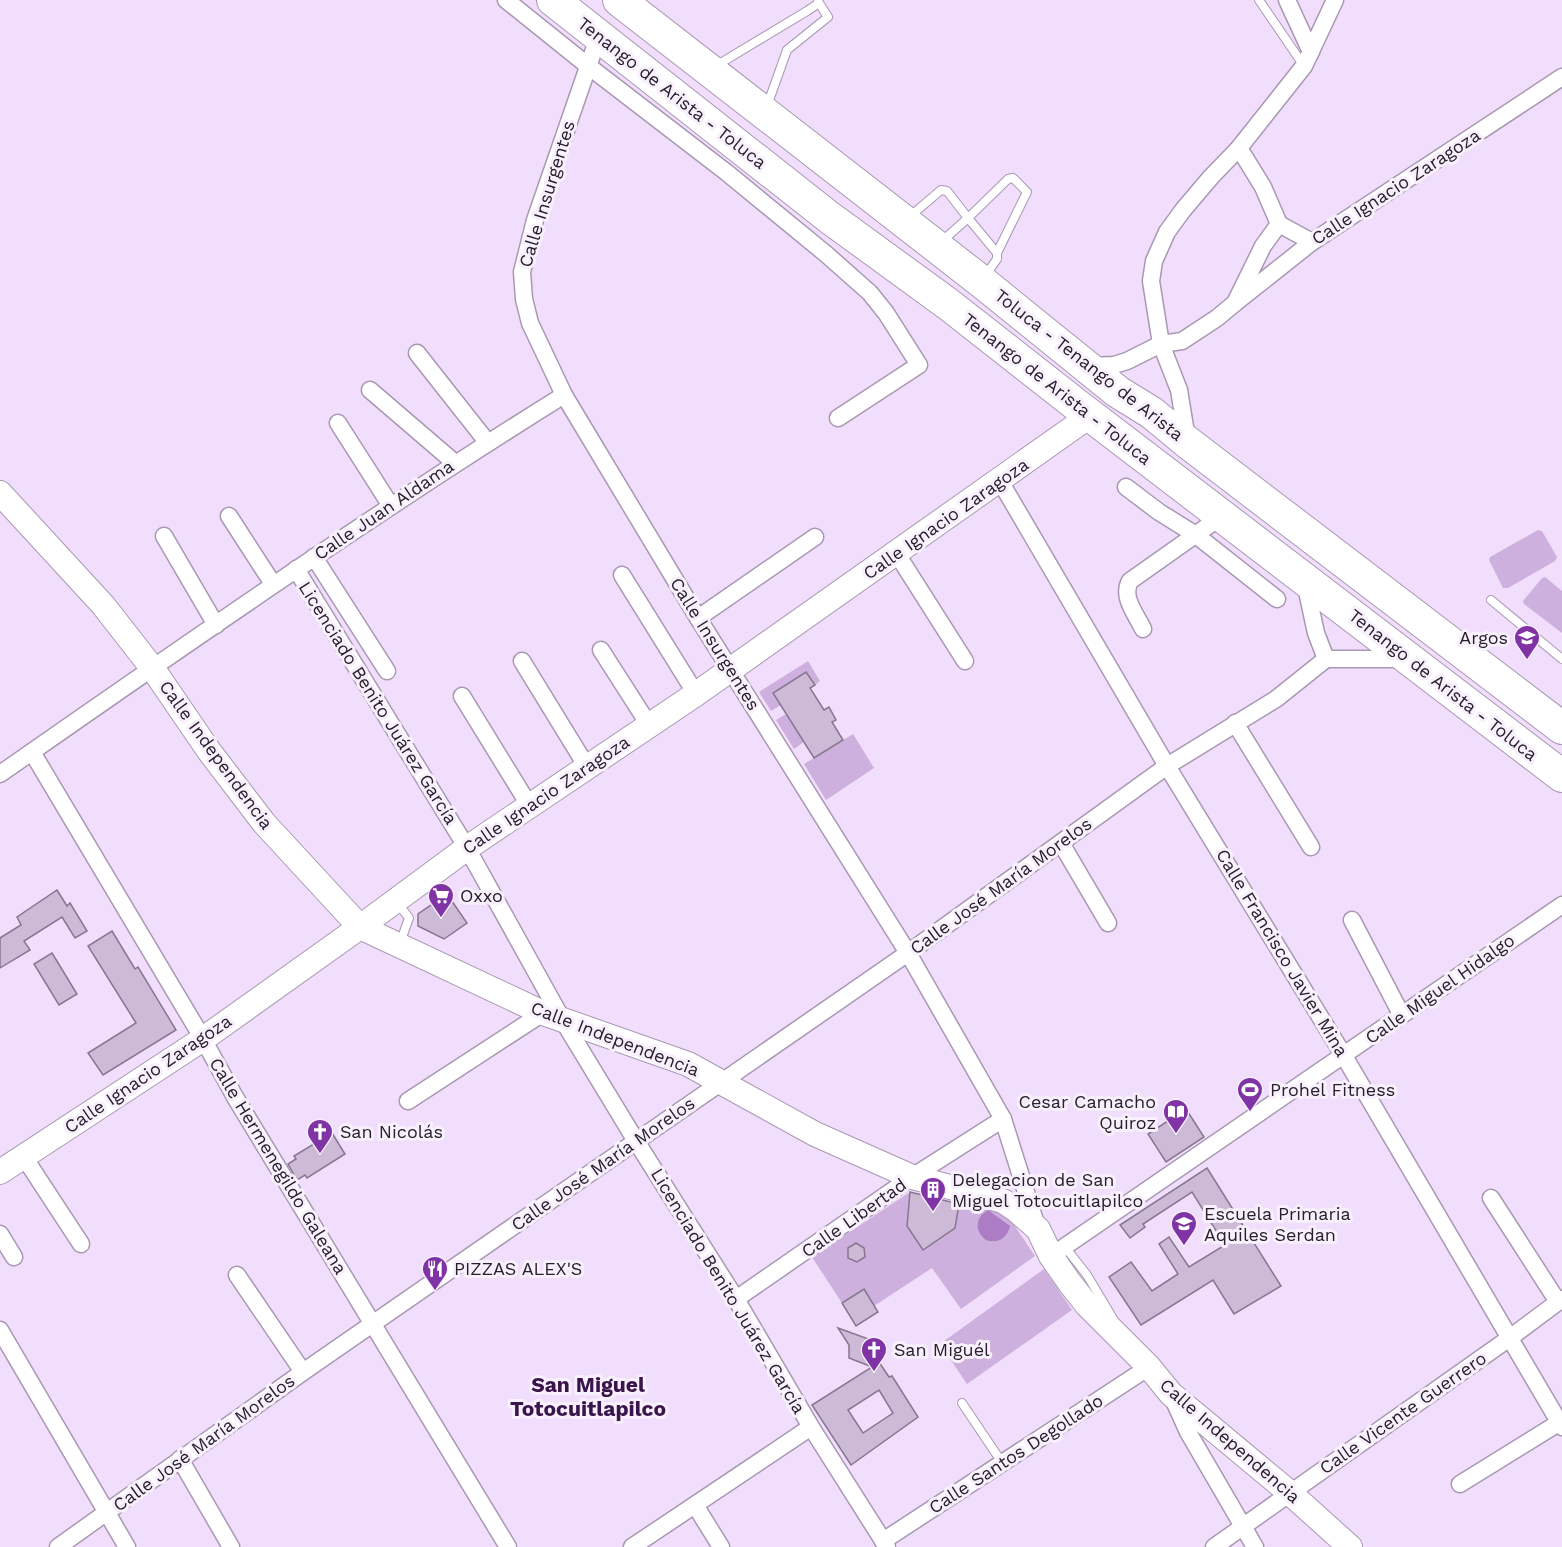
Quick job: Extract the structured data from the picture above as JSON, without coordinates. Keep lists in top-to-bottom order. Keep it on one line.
{"streets":{"highway":["Tenango de Arista - Toluca","Toluca - Tenango de Arista"],"street":["Calle Ignacio Zaragoza","Calle Insurgentes","Calle Juan Aldama","Licenciado Benito Juárez García","Calle Independencia","Calle José María Morelos","Calle Francisco Javier Mina","Calle Miguel Hidalgo","Calle Hermenegildo Galeana","Calle Libertad","Calle Vicente Guerrero","Calle Santos Degollado"]},"crossings":[["Tenango de Arista - Toluca","Calle Ignacio Zaragoza"],["Tenango de Arista - Toluca","Calle Insurgentes"],["Calle Ignacio Zaragoza","Calle Insurgentes"],["Calle Ignacio Zaragoza","Toluca - Tenango de Arista"],["Calle Ignacio Zaragoza","Licenciado Benito Juárez García"],["Calle Ignacio Zaragoza","Calle Independencia"],["Calle Ignacio Zaragoza","Calle Francisco Javier Mina"],["Calle Ignacio Zaragoza","Calle Hermenegildo Galeana"],["Calle Insurgentes","Calle Juan Aldama"],["Calle Insurgentes","Calle Independencia"],["Calle Insurgentes","Calle José María Morelos"],["Calle Insurgentes","Calle Libertad"],["Calle Juan Aldama","Licenciado Benito Juárez García"],["Calle Juan Aldama","Calle Independencia"],["Calle Juan Aldama","Calle Hermenegildo Galeana"],["Licenciado Benito Juárez García","Calle Independencia"],["Licenciado Benito Juárez García","Calle José María Morelos"],["Licenciado Benito Juárez García","Calle Libertad"],["Licenciado Benito Juárez García","Calle Santos Degollado"],["Calle Independencia","Calle José María Morelos"],["Calle Independencia","Calle Miguel Hidalgo"],["Calle Independencia","Calle Libertad"],["Calle Independencia","Calle Vicente Guerrero"],["Calle Independencia","Calle Santos Degollado"],["Calle José María Morelos","Calle Francisco Javier Mina"],["Calle José María Morelos","Calle Hermenegildo Galeana"],["Calle Francisco Javier Mina","Calle Miguel Hidalgo"],["Calle Francisco Javier Mina","Calle Vicente Guerrero"]],"districts":["San Miguel Totocuitlapilco"],"places":{"school or university":["Argos","Escuela Primaria Aquiles Serdan"],"supermarket":["Oxxo"],"sports":["Prohel Fitness"],"library":["Cesar Camacho Quiroz"],"church":["San Nicolás","San Miguél"],"building":["Delegacion de San Miguel Totocuitlapilco"],"restaurant":["PIZZAS ALEX'S"]}}
